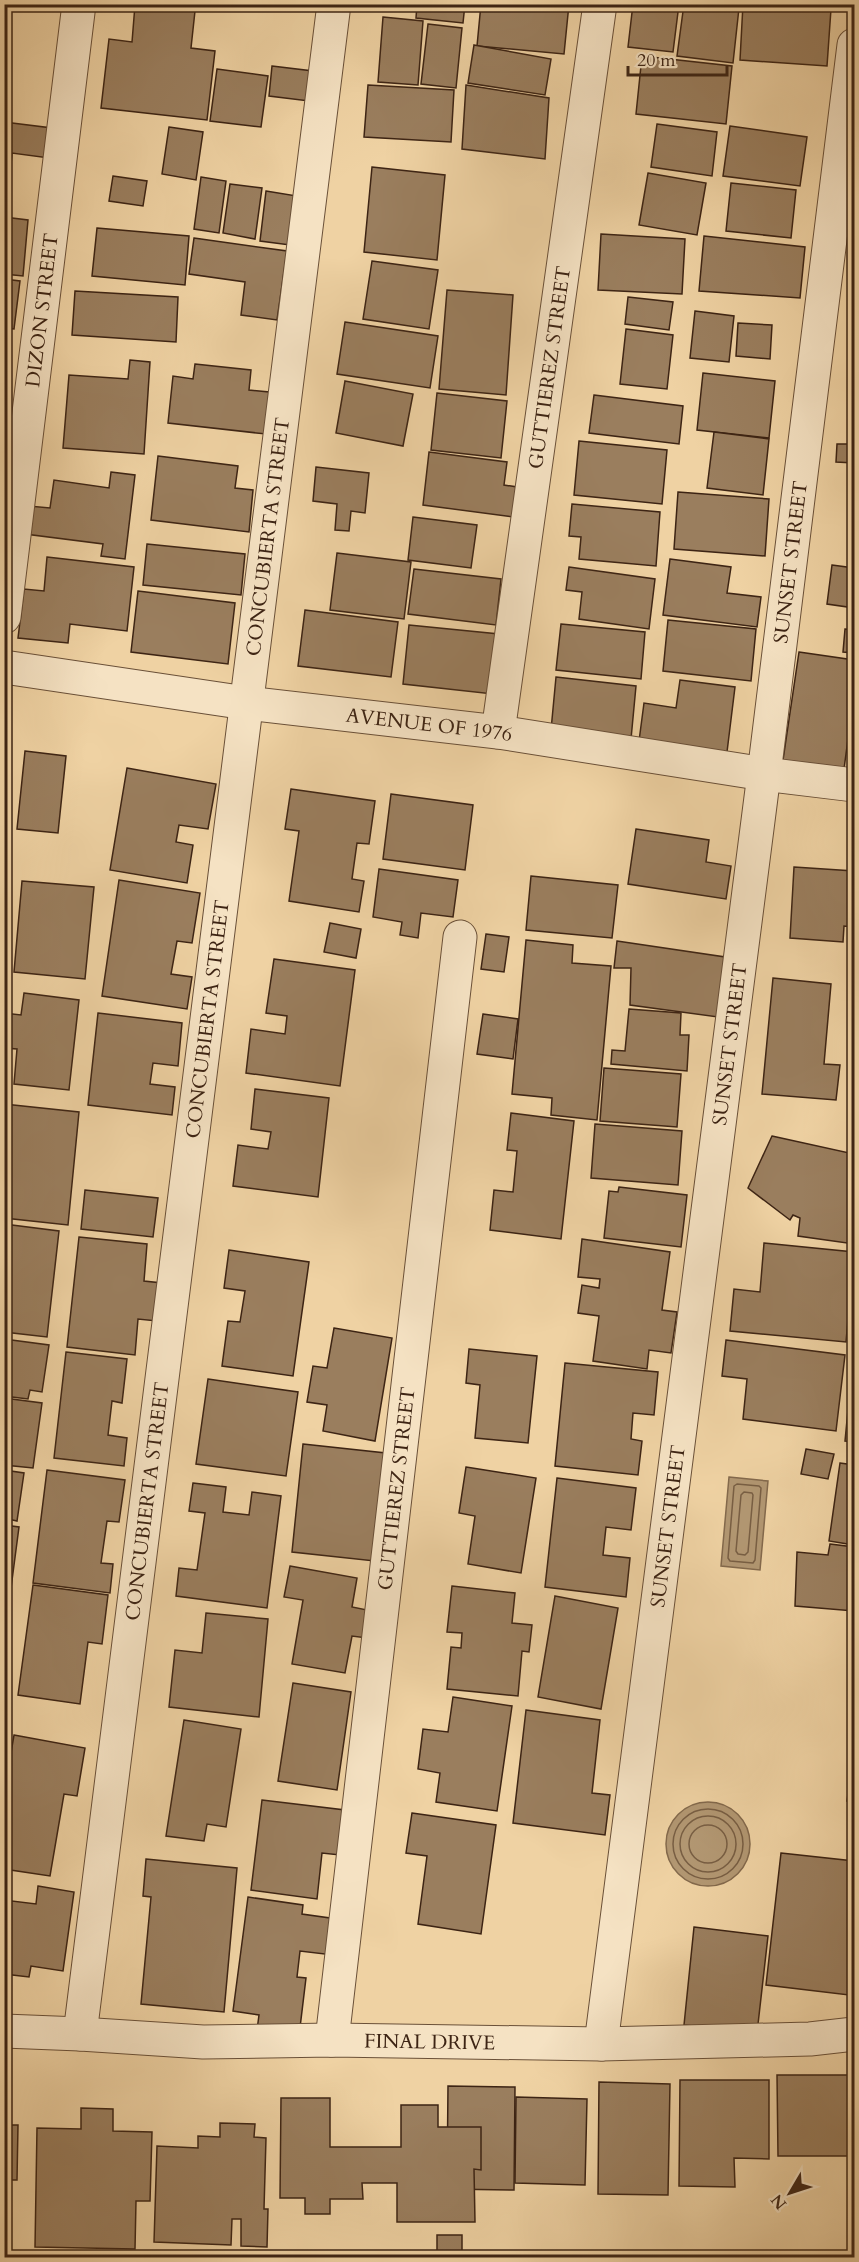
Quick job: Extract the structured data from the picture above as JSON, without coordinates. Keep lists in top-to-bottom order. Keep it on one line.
{"streets":{"street":["DIZON STREET","GUTTIEREZ STREET","CONCUBIERTA STREET","SUNSET STREET","AVENUE OF 1976","FINAL DRIVE"]},"crossings":[["GUTTIEREZ STREET","AVENUE OF 1976"],["GUTTIEREZ STREET","FINAL DRIVE"],["CONCUBIERTA STREET","AVENUE OF 1976"],["CONCUBIERTA STREET","FINAL DRIVE"],["SUNSET STREET","AVENUE OF 1976"],["SUNSET STREET","FINAL DRIVE"]],"scale_bar":"20 m","north":"bottom left"}
